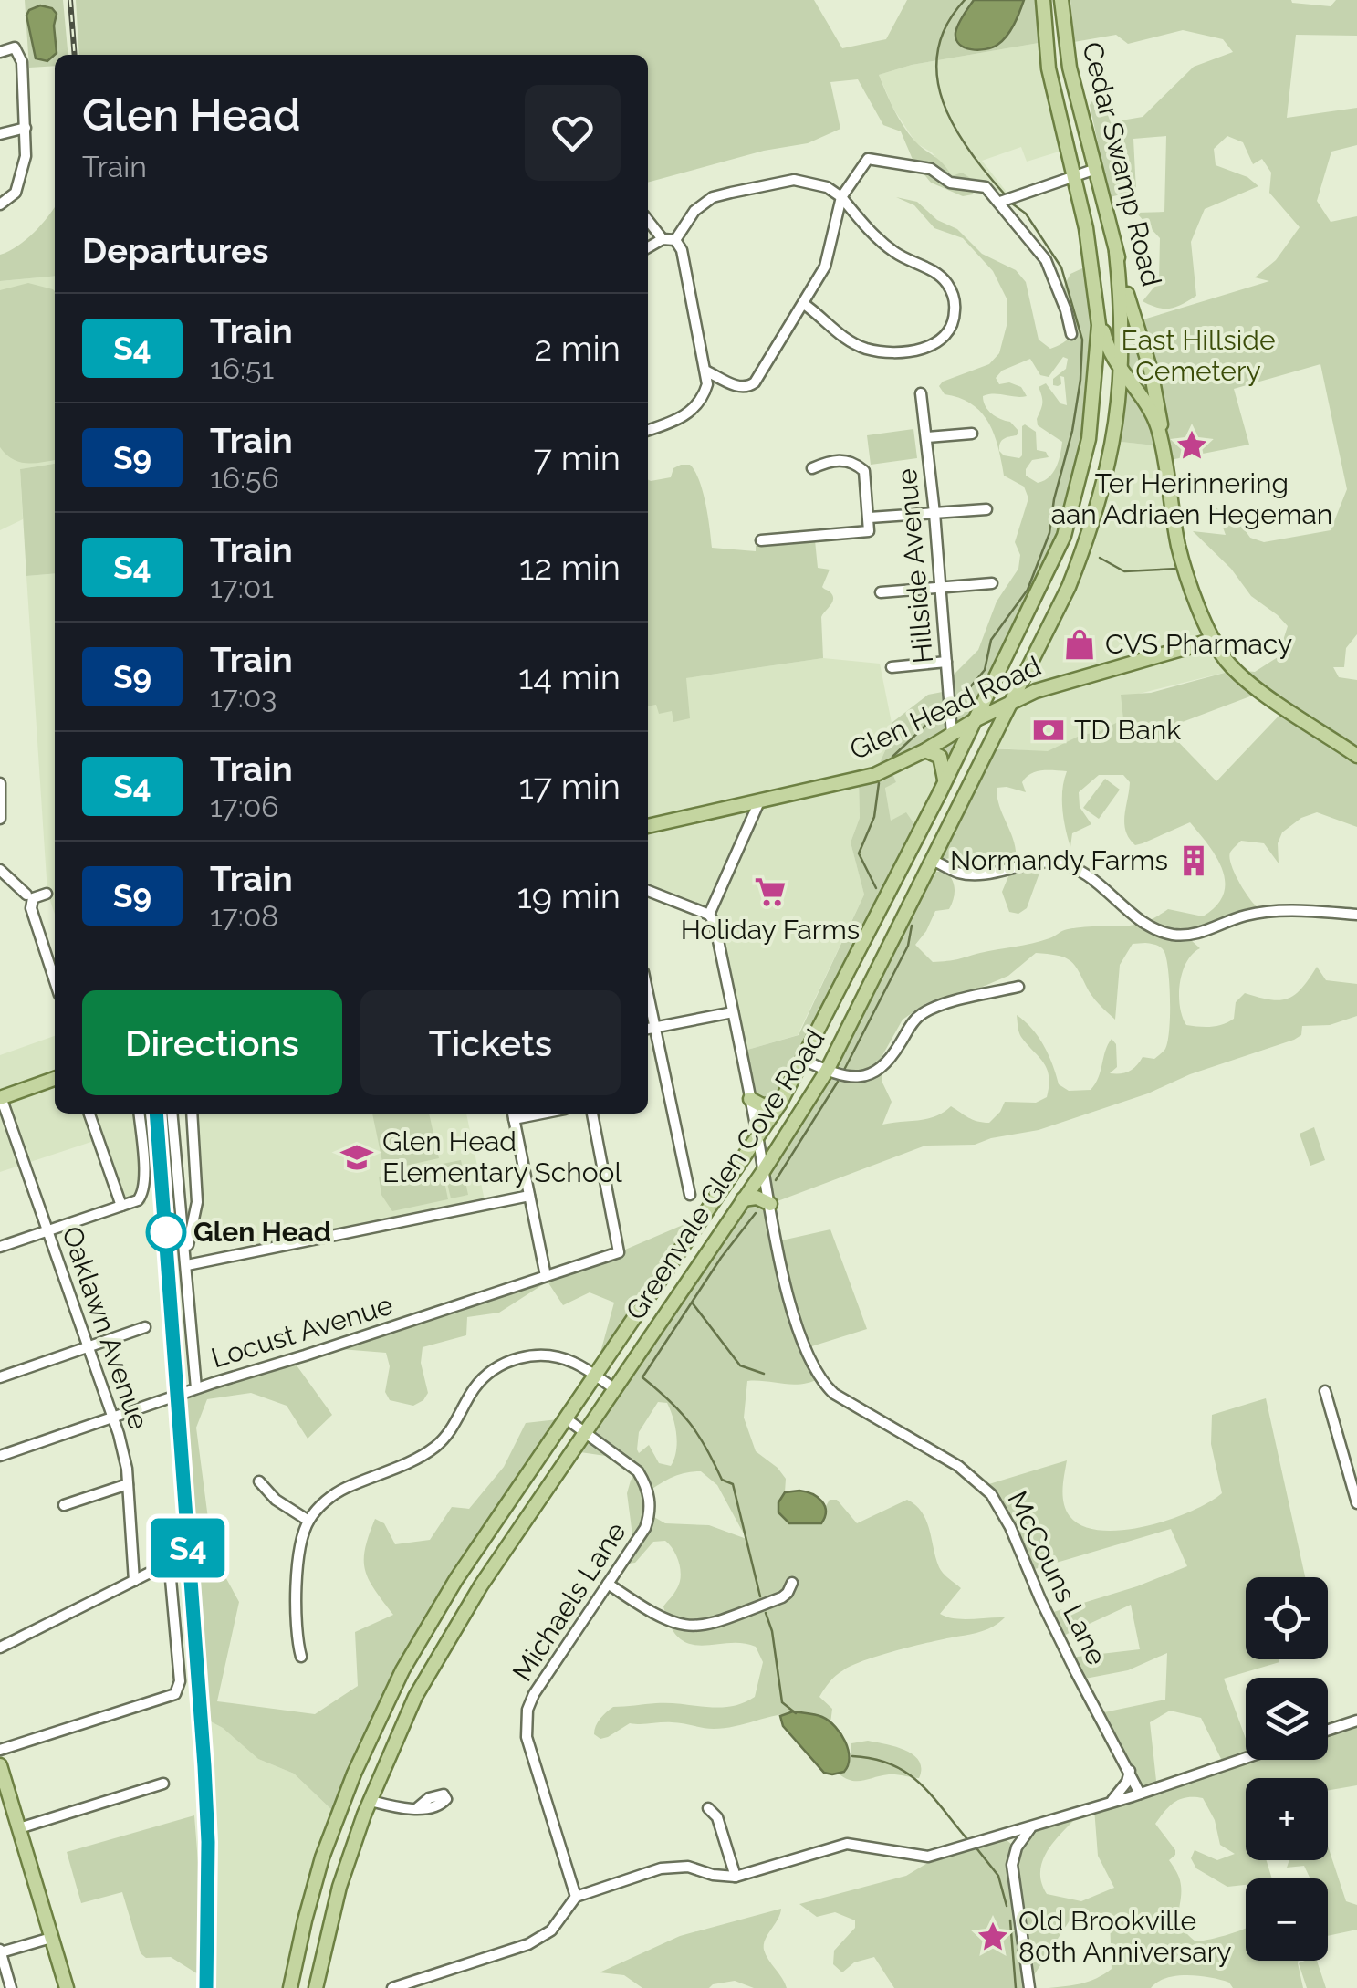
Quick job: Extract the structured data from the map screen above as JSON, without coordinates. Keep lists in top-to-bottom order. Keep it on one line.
{"streets":{"main road":["Cedar Swamp Road","Glen Head Road","Greenvale Glen Cove Road"],"street":["Hillside Avenue","Oaklawn Avenue","Locust Avenue","McCouns Lane","Michaels Lane"]},"crossings":[["Cedar Swamp Road","Glen Head Road"],["Cedar Swamp Road","Greenvale Glen Cove Road"],["Hillside Avenue","Glen Head Road"],["Glen Head Road","Greenvale Glen Cove Road"],["Greenvale Glen Cove Road","McCouns Lane"],["Greenvale Glen Cove Road","Michaels Lane"],["Oaklawn Avenue","Locust Avenue"]],"parks":["East Hillside Cemetery"],"places":{"place":["Ter Herinnering aan Adriaen Hegeman","Old Brookville 80th Anniversary"],"shop":["CVS Pharmacy"],"bank":["TD Bank"],"building":["Normandy Farms"],"supermarket":["Holiday Farms"],"school or university":["Glen Head Elementary School"],"other":["Glen Head"]},"page":{"on_map":"S4","heading":[["Glen Head","Train"],"Departures"],"list":[{"mark":"S4","name":"Train","note":"16:51","value":"2 min"},{"mark":"S9","name":"Train","note":"16:56","value":"7 min"},{"mark":"S4","name":"Train","note":"17:01","value":"12 min"},{"mark":"S9","name":"Train","note":"17:03","value":"14 min"},{"mark":"S4","name":"Train","note":"17:06","value":"17 min"},{"mark":"S9","name":"Train","note":"17:08","value":"19 min"}],"buttons":["Directions","Tickets"],"map_buttons":["+","−"]}}
